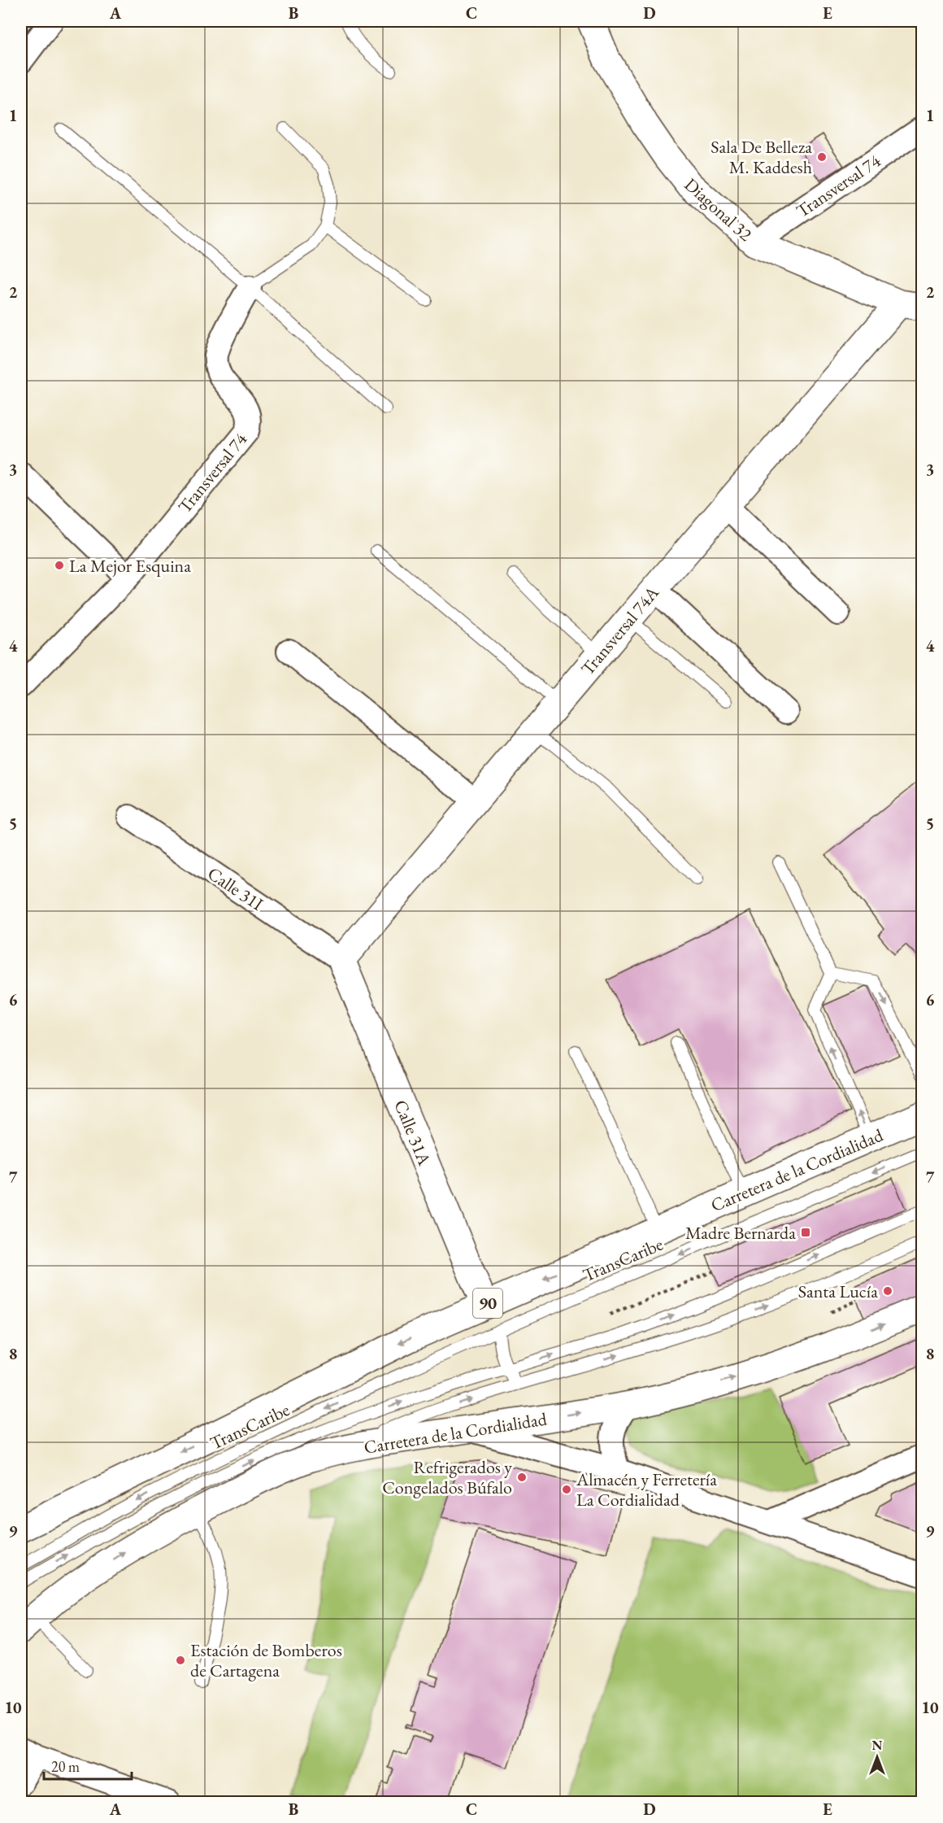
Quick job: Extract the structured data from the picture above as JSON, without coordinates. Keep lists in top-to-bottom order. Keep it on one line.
{"streets":{"main road":["Diagonal 32","Transversal 74A","Calle 31A","Carretera de la Cordialidad","90"],"street":["Transversal 74","Calle 31I"],"lane":["TransCaribe"]},"crossings":[["Transversal 74","Diagonal 32"],["Diagonal 32","Transversal 74A"],["Transversal 74A","Calle 31I"],["Transversal 74A","Calle 31A"],["Calle 31I","Calle 31A"],["Calle 31A","Carretera de la Cordialidad"]],"places":{"other":["Sala De Belleza M. Kaddesh","La Mejor Esquina","Santa Lucía","Refrigerados y Congelados Búfalo","Almacén y Ferretería La Cordialidad","Estación de Bomberos de Cartagena"],"transit":["Madre Bernarda"]},"scale_bar":"20 m","north":"top","grid":{"columns":["A","B","C","D","E"],"rows":["1","2","3","4","5","6","7","8","9","10"]}}
